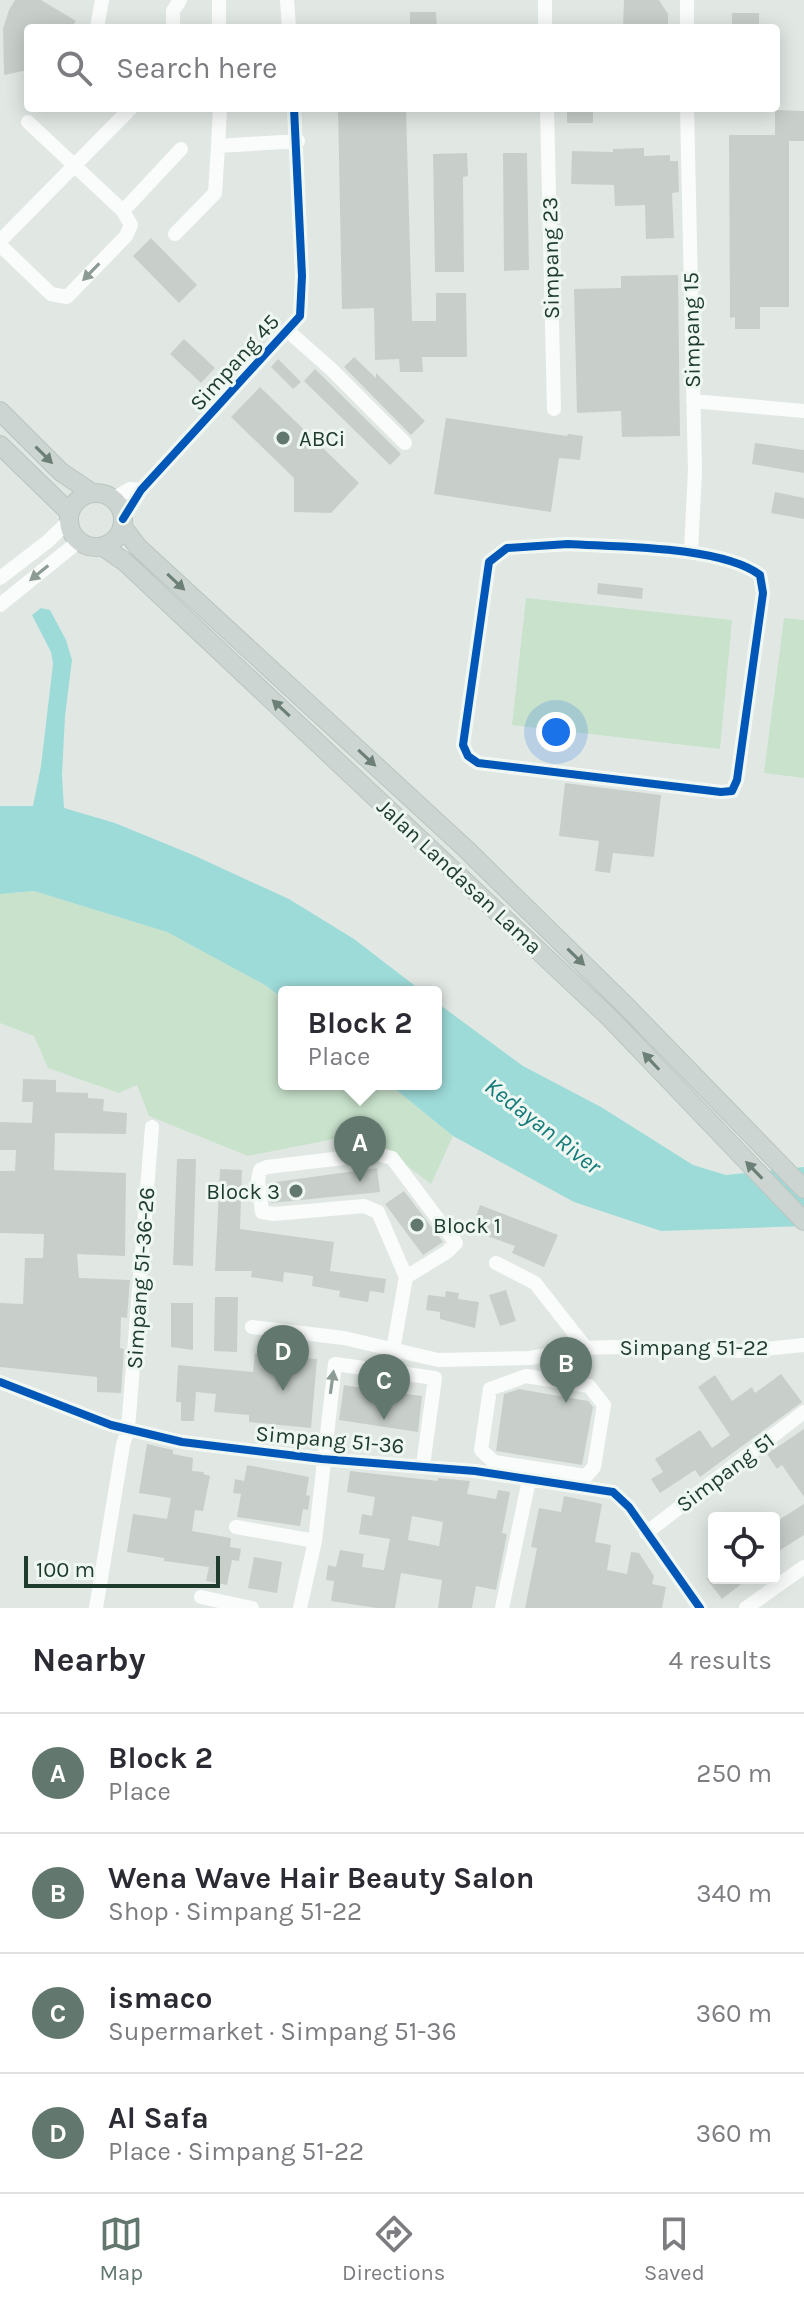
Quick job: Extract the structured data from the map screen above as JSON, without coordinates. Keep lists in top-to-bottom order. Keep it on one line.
{"streets":{"main road":["Jalan Landasan Lama"],"street":["Simpang 23","Simpang 15","Simpang 45","Simpang 51-36-26","Simpang 51-22","Simpang 51-36","Simpang 51"]},"crossings":[["Simpang 45","Jalan Landasan Lama"],["Simpang 51-36-26","Simpang 51-36"],["Simpang 51-36","Simpang 51"]],"water":["Kedayan River"],"places":["ABCi","Block 3","Block 1"],"scale_bar":"100 m","page":{"search":"Search here","popup":["Block 2","Place"],"pins":["A","D","B","C"],"scale":"100 m","heading":["Nearby","4 results"],"list":[{"mark":"A","name":"Block 2","note":"Place","value":"250 m"},{"mark":"B","name":"Wena Wave Hair Beauty Salon","note":"Shop · Simpang 51-22","value":"340 m"},{"mark":"C","name":"ismaco","note":"Supermarket · Simpang 51-36","value":"360 m"},{"mark":"D","name":"Al Safa","note":"Place · Simpang 51-22","value":"360 m"}],"nav":["Map","Directions","Saved"]}}
